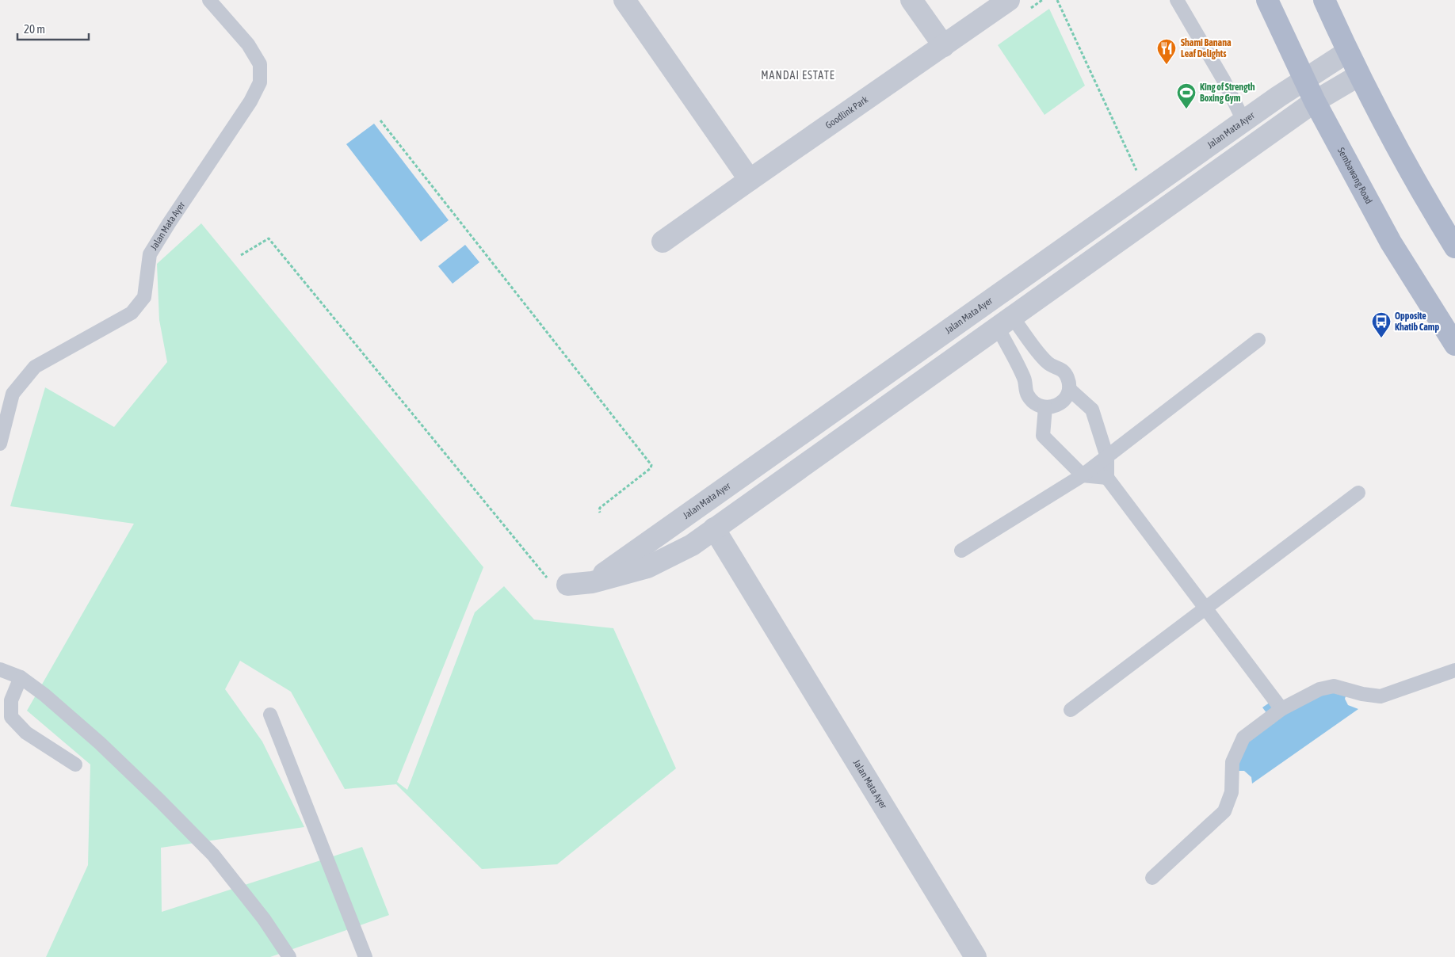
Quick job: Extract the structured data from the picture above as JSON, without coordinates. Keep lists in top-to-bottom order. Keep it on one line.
{"streets":{"main road":["Sembawang Road"],"street":["Goodlink Park","Jalan Mata Ayer"]},"crossings":[["Jalan Mata Ayer","Sembawang Road"]],"districts":["MANDAI ESTATE"],"places":{"restaurant":["Shami Banana Leaf Delights"],"sports":["King of Strength Boxing Gym"],"bus stop":["Opposite Khatib Camp"]},"scale_bar":"20 m"}
